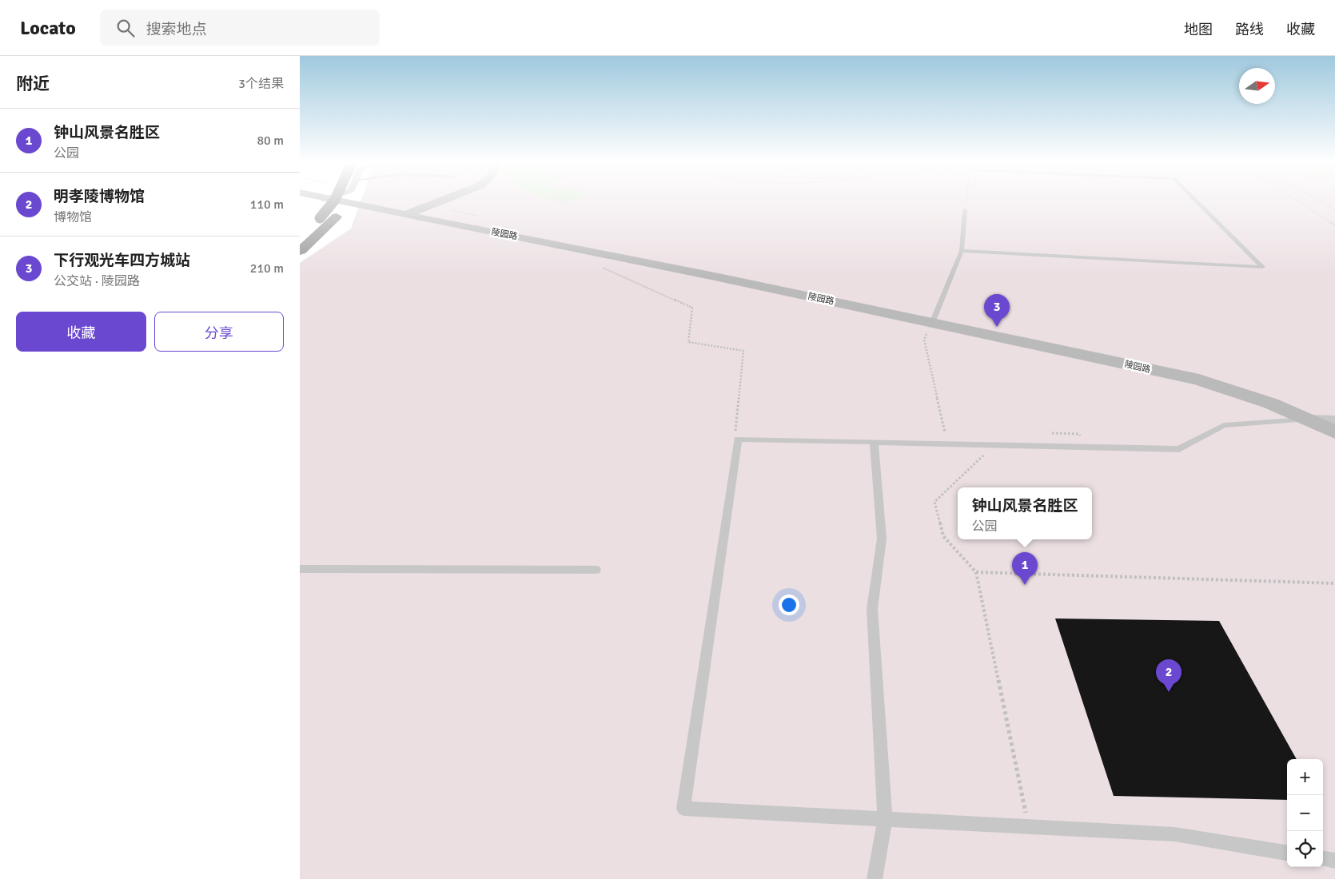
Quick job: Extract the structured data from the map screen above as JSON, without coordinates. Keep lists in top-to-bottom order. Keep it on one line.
{"streets":{"street":["陵园路"]},"north":"right","page":{"header":"Locato","search":"搜索地点","nav":["地图","路线","收藏"],"heading":["附近","3个结果"],"list":[{"mark":"1","name":"钟山风景名胜区","note":"公园","value":"80 m"},{"mark":"2","name":"明孝陵博物馆","note":"博物馆","value":"110 m"},{"mark":"3","name":"下行观光车四方城站","note":"公交站 · 陵园路","value":"210 m"}],"pins":["3","1","2"],"buttons":["收藏","分享"],"popup":["钟山风景名胜区","公园"],"map_buttons":["+","−"]}}
